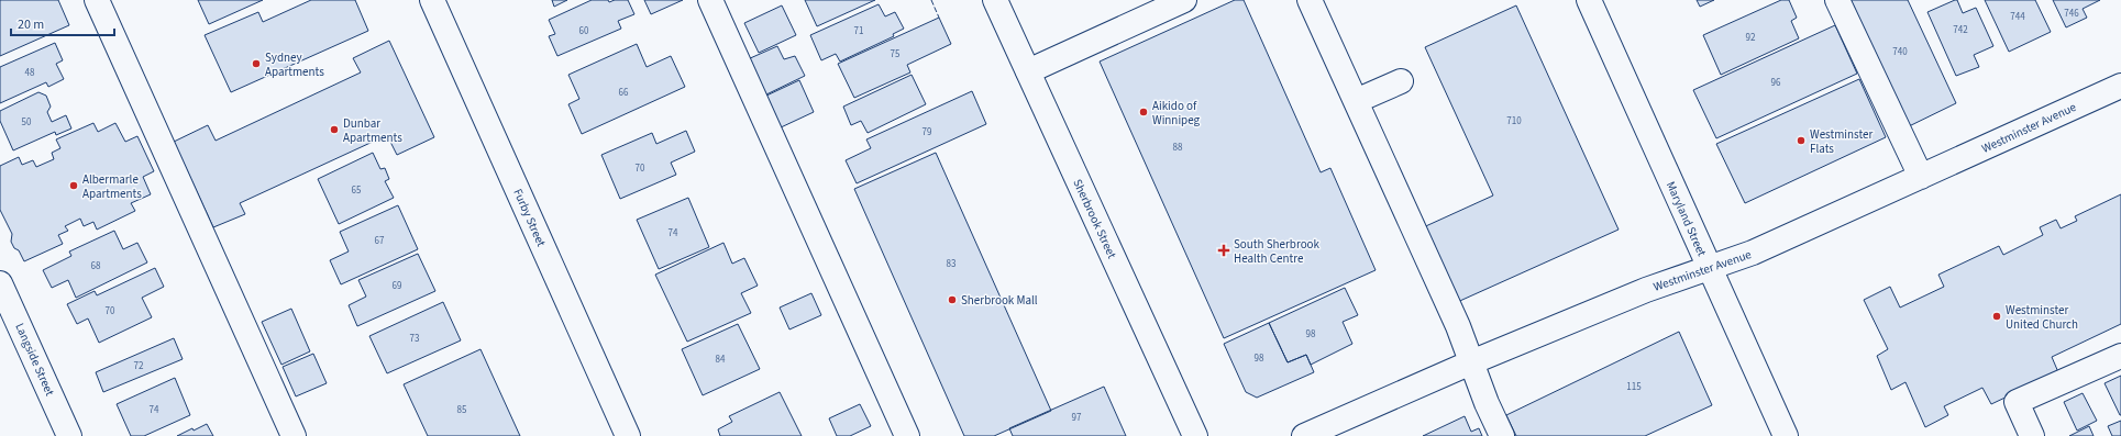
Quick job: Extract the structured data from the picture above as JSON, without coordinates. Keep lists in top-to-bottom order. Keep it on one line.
{"streets":{"street":["Westminster Avenue","Furby Street","Sherbrook Street","Maryland Street","Langside Street"]},"crossings":[["Westminster Avenue","Maryland Street"]],"places":{"other":["Sydney Apartments","Aikido of Winnipeg","Dunbar Apartments","Westminster Flats","Albermarle Apartments","Sherbrook Mall","Westminster United Church"],"health":["South Sherbrook Health Centre"]},"house_numbers":["746","744","742","60","71","92","740","75","48","96","66","710","50","79","88","70","65","74","67","83","68","69","70","98","73","98","84","72","115","74","85","97"],"scale_bar":"20 m"}
